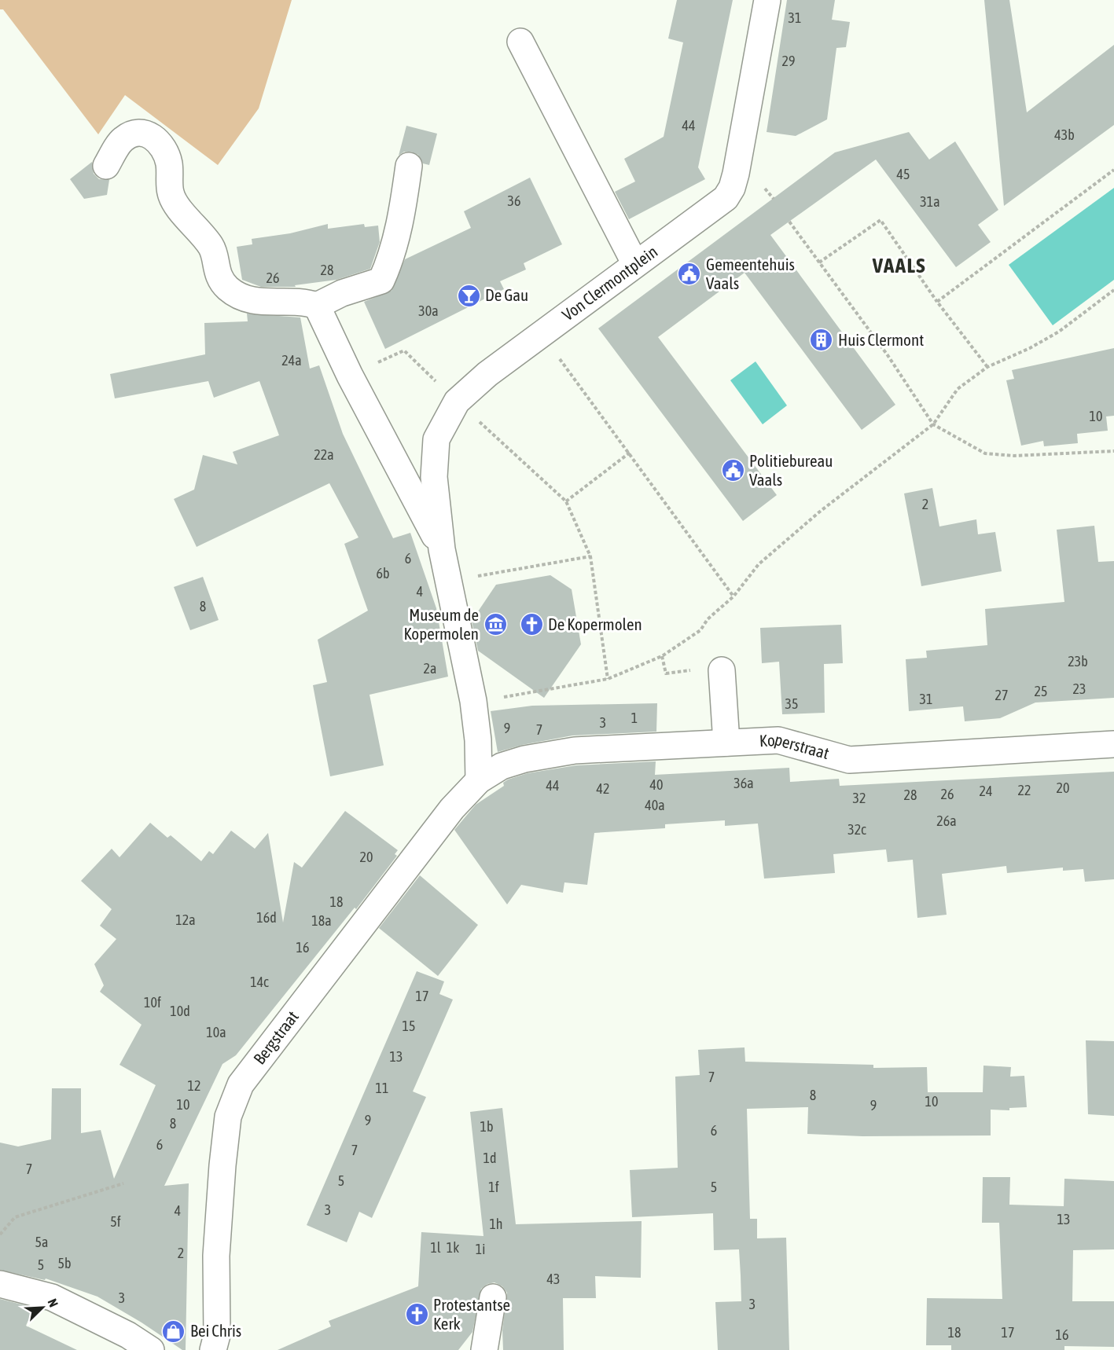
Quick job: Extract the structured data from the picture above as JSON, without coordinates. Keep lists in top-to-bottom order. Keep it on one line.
{"streets":{"street":["Von Clermontplein","Koperstraat","Bergstraat"]},"crossings":[["Von Clermontplein","Koperstraat"],["Von Clermontplein","Bergstraat"],["Koperstraat","Bergstraat"]],"districts":["VAALS"],"places":{"public building":["Gemeentehuis Vaals","Politiebureau Vaals"],"bar":["De Gau"],"building":["Huis Clermont"],"museum":["Museum de Kopermolen"],"church":["De Kopermolen","Protestantse Kerk"],"shop":["Bei Chris"]},"house_numbers":["31","29","44","43b","45","36","31a","28","26","30a","24a","10","22a","2","6","6b","4","8","23b","2a","23","25","27","31","35","1","3","9","7","36a","40","44","20","42","22","24","26","28","32","40a","26a","32c","20","18","16d","12a","18a","16","14c","17","10f","10d","15","10a","13","7","12","11","8","10","10","9","9","8","1b","6","6","7","1d","7","5","1f","5","3","4","13","5f","1h","5a","1l","1k","1i","2","5b","5","43","3","3","18","17","16"],"north":"top right"}
